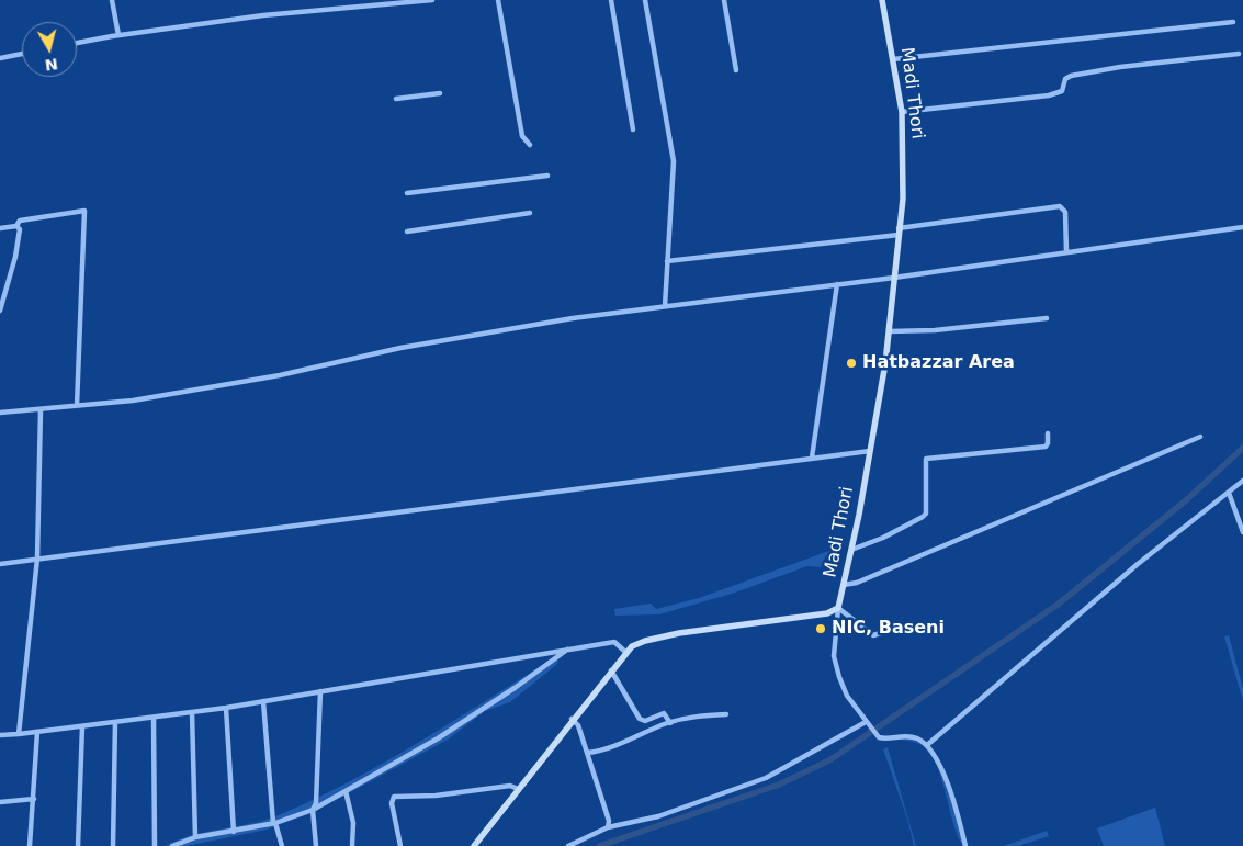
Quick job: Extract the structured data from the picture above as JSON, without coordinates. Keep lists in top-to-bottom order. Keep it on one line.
{"streets":{"main road":["Madi Thori"]},"places":["Hatbazzar Area","NIC, Baseni"],"north":"bottom"}
